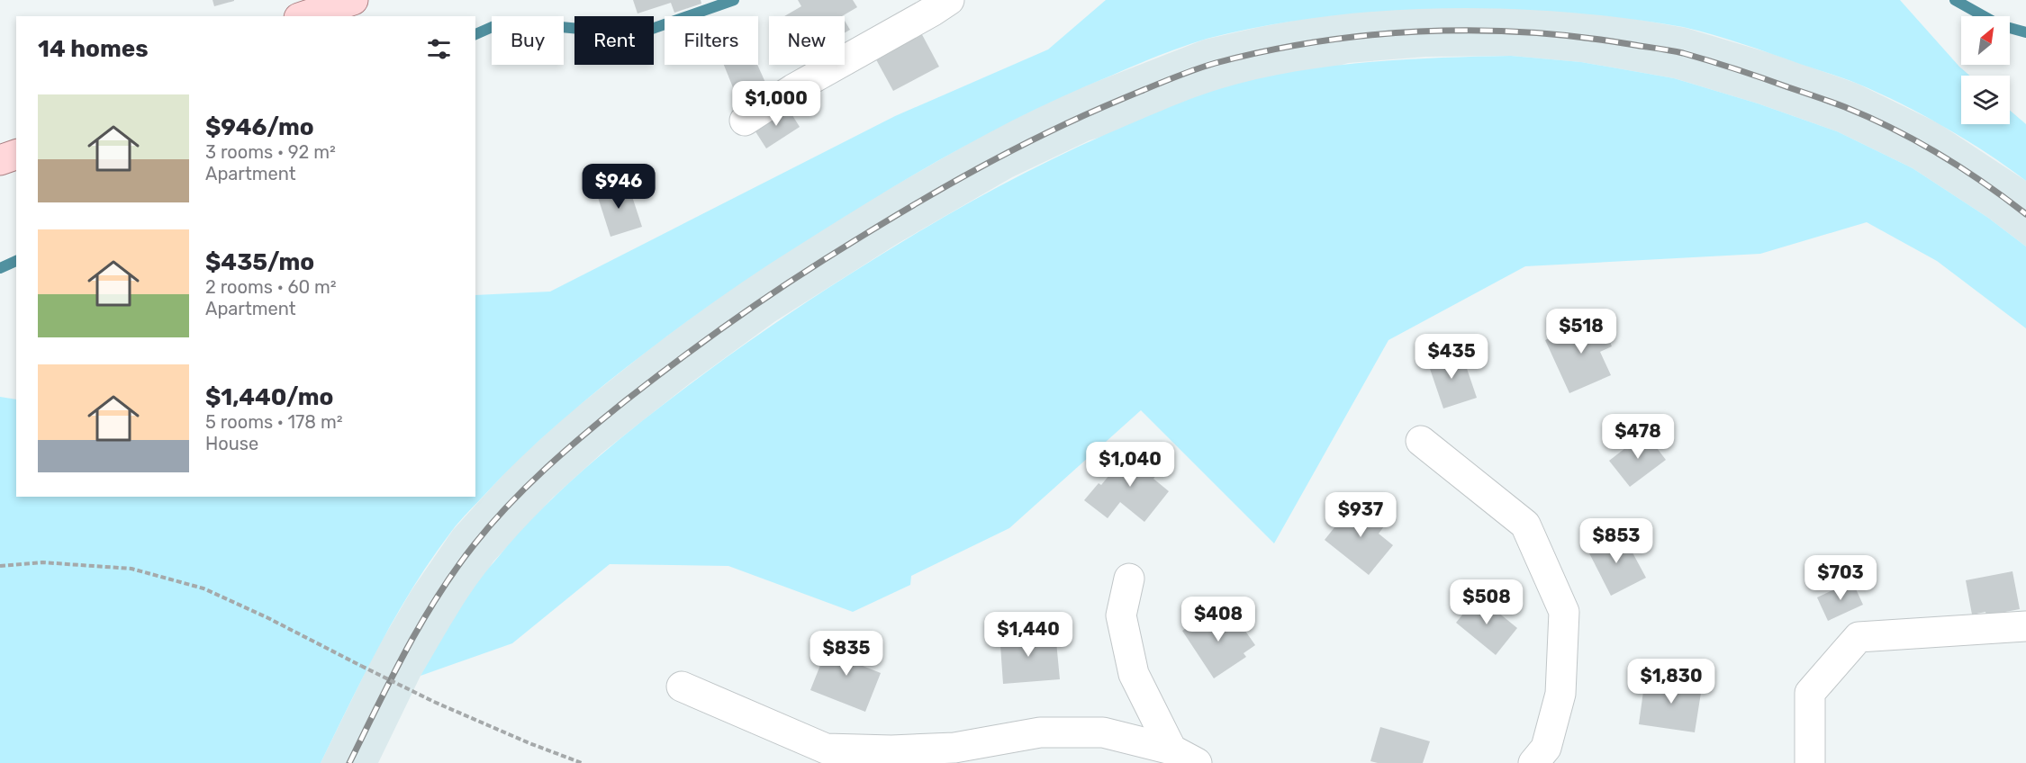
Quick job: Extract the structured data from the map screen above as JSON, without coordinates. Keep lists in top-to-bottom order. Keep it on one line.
{"north":"top right","page":{"chip":["Buy","Rent","Filters","New"],"heading":"14 homes","price":["$1,000","$946","$518","$435","$478","$1,040","$937","$853","$703","$508","$408","$1,440","$835","$1,830"],"list":[{"name":"$946/mo","note":"3 rooms · 92 m² · Apartment"},{"name":"$435/mo","note":"2 rooms · 60 m² · Apartment"},{"name":"$1,440/mo","note":"5 rooms · 178 m² · House"}]}}
